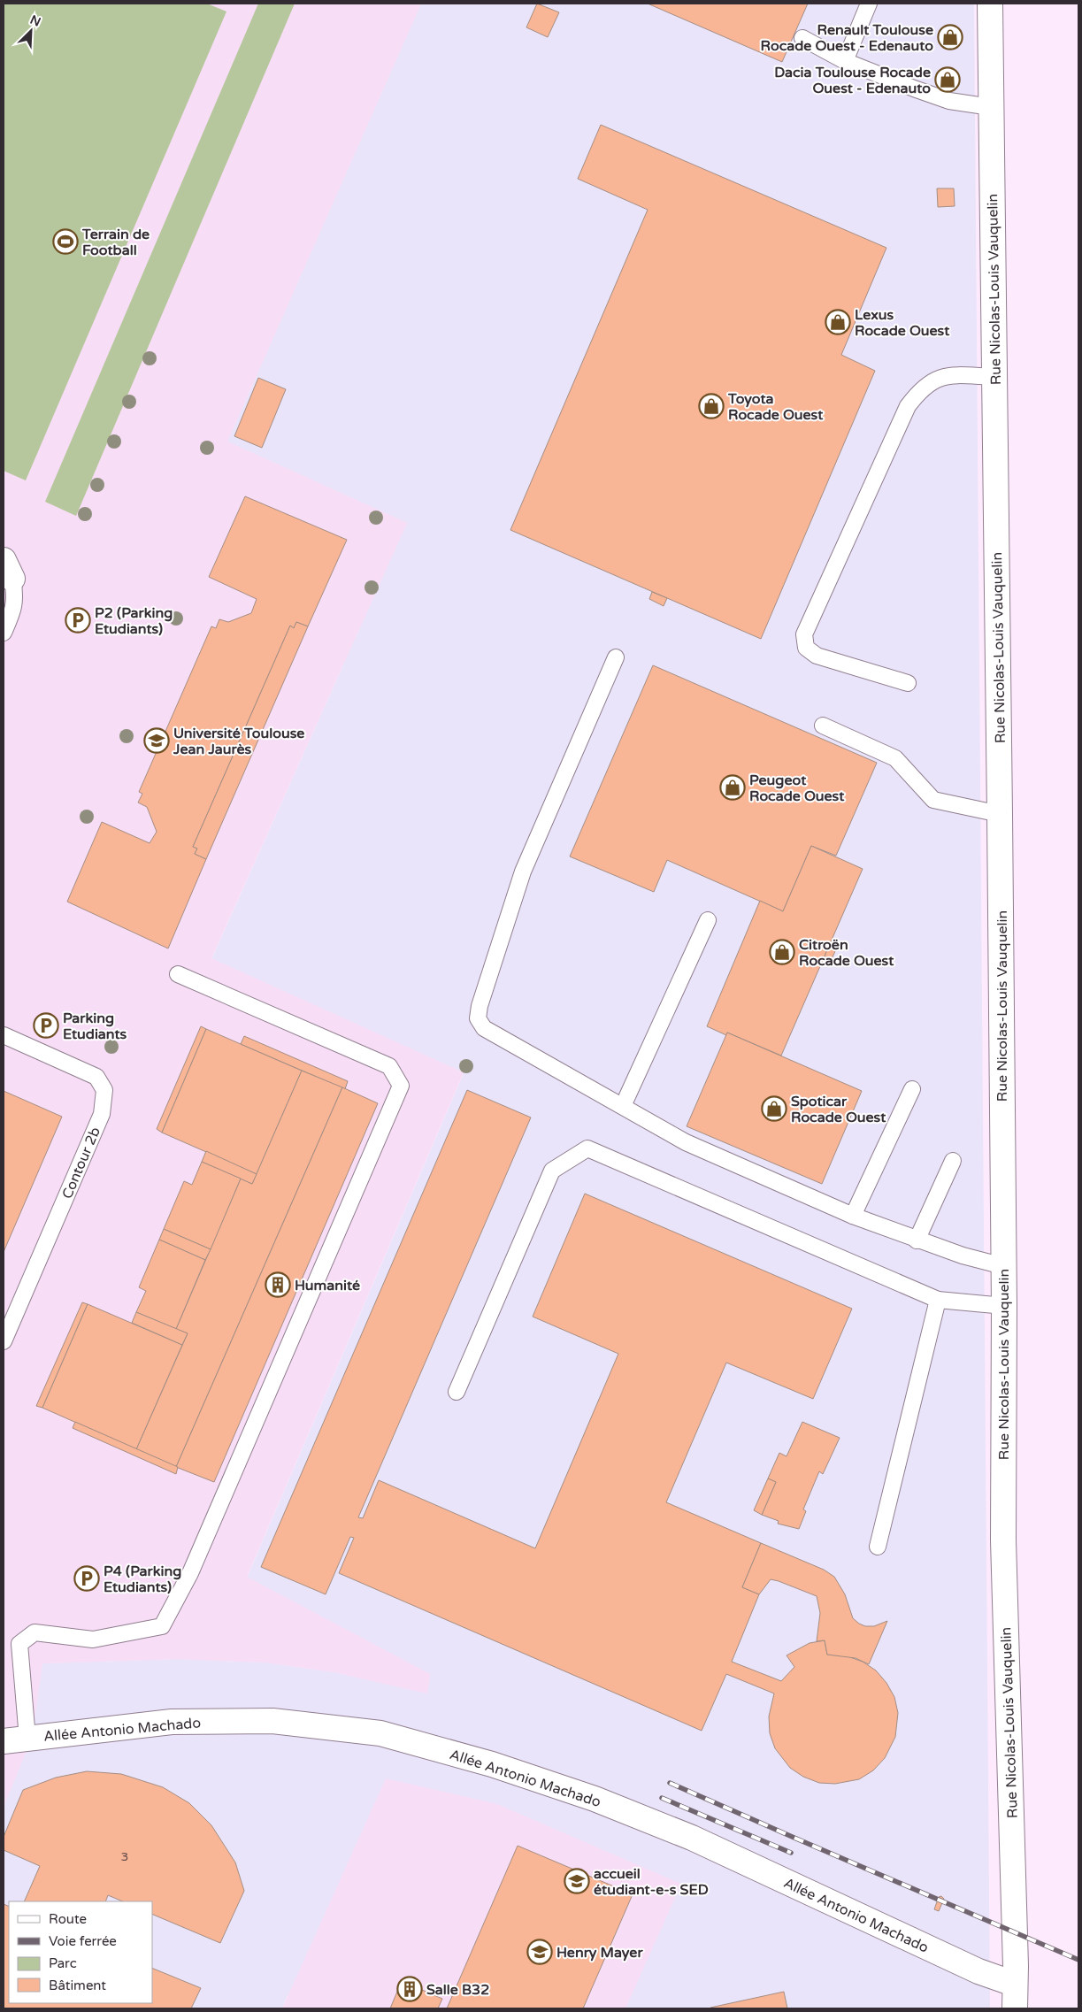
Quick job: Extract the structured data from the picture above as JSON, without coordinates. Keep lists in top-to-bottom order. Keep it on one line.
{"streets":{"street":["Rue Nicolas-Louis Vauquelin","Allée Antonio Machado"],"lane":["Contour 2b"]},"crossings":[["Rue Nicolas-Louis Vauquelin","Allée Antonio Machado"]],"places":{"shop":["Renault Toulouse Rocade Ouest - Edenauto","Dacia Toulouse Rocade Ouest - Edenauto","Lexus Rocade Ouest","Toyota Rocade Ouest","Peugeot Rocade Ouest","Citroën Rocade Ouest","Spoticar Rocade Ouest"],"sports":["Terrain de Football"],"parking":["P2 (Parking Etudiants)","Parking Etudiants","P4 (Parking Etudiants)"],"school or university":["Université Toulouse Jean Jaurès","accueil étudiant-e-s SED","Henry Mayer"],"building":["Humanité","Salle B32"]},"house_numbers":["3"],"legend":["Route","Voie ferrée","Parc","Bâtiment"],"north":"top right"}
